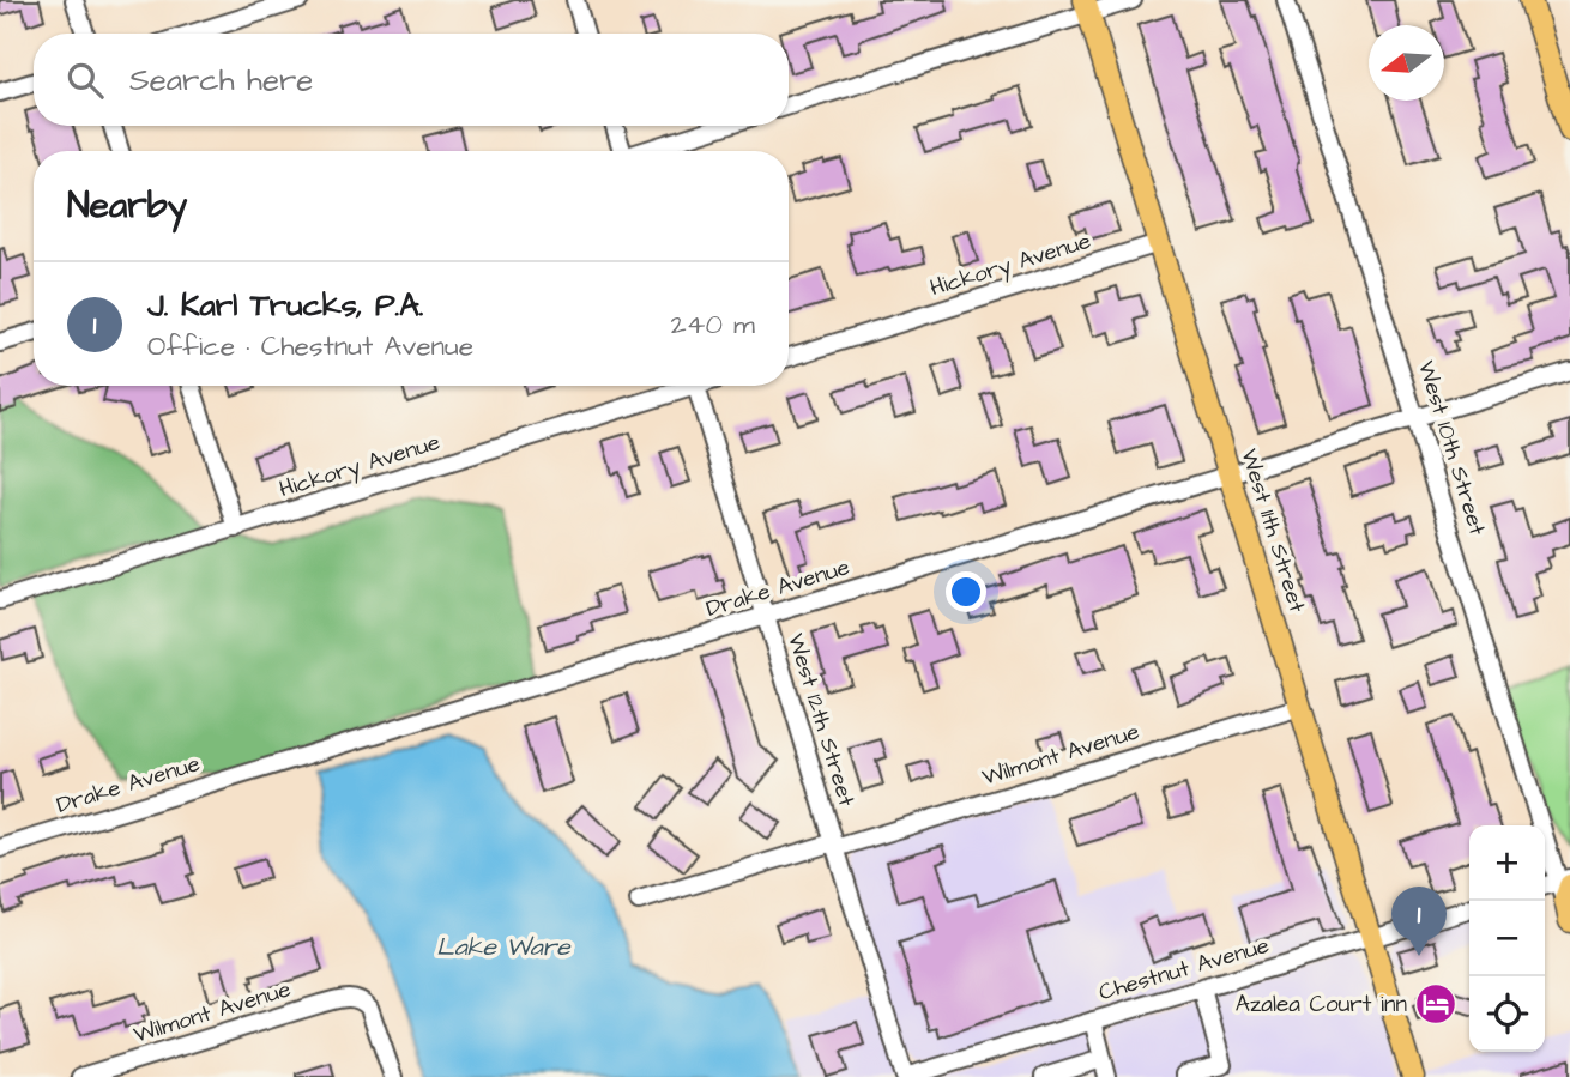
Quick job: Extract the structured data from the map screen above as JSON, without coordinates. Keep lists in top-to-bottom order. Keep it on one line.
{"streets":{"main road":["West 10th Street","West 11th Street"],"street":["Hickory Avenue","Drake Avenue","West 12th Street","Wilmont Avenue","Chestnut Avenue"]},"crossings":[["Hickory Avenue","West 11th Street"],["West 10th Street","Drake Avenue"],["West 11th Street","Drake Avenue"],["West 11th Street","Wilmont Avenue"],["West 11th Street","Chestnut Avenue"],["Drake Avenue","West 12th Street"],["West 12th Street","Wilmont Avenue"],["West 12th Street","Chestnut Avenue"]],"water":["Lake Ware"],"places":{"hotel":["Azalea Court inn"]},"north":"left","page":{"search":"Search here","heading":"Nearby","list":[{"mark":"1","name":"J. Karl Trucks, P.A.","note":"Office · Chestnut Avenue","value":"240 m"}],"map_buttons":["+","−"],"pins":"1"}}
